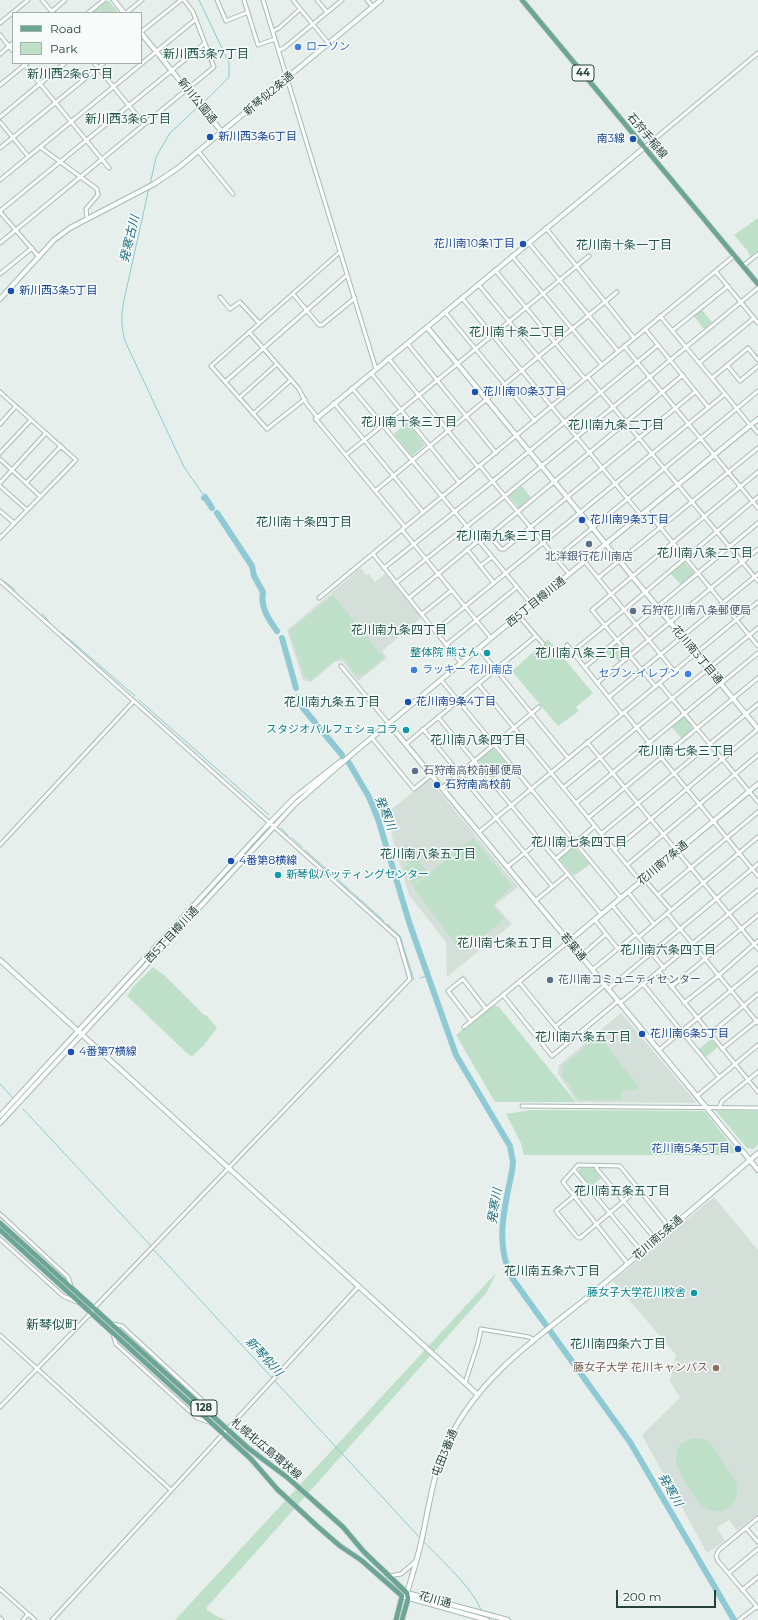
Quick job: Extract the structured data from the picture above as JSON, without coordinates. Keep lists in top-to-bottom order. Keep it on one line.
{"streets":{"main road":["44","石狩手稲線","128","札幌北広島環状線"],"street":["新琴似2条通","新川公園通","西5丁目樽川通","花川南3丁目通","花川南7条通","若葉通","花川南5条通","屯田3番通","花川通"]},"crossings":[["新琴似2条通","新川公園通"],["西5丁目樽川通","花川南3丁目通"],["西5丁目樽川通","若葉通"],["花川南7条通","若葉通"],["若葉通","花川南5条通"],["花川南5条通","屯田3番通"],["札幌北広島環状線","屯田3番通"],["札幌北広島環状線","花川通"],["屯田3番通","花川通"]],"districts":["新川西3条7丁目","新川西2条6丁目","新川西3条6丁目","花川南十条一丁目","花川南十条二丁目","花川南十条三丁目","花川南九条二丁目","花川南十条四丁目","花川南九条三丁目","花川南八条二丁目","花川南九条四丁目","花川南八条三丁目","花川南九条五丁目","花川南八条四丁目","花川南七条三丁目","花川南七条四丁目","花川南八条五丁目","花川南七条五丁目","花川南六条四丁目","花川南六条五丁目","花川南五条五丁目","花川南五条六丁目","新琴似町","花川南四条六丁目"],"water":["発寒古川","発寒川","新琴似川"],"places":["ローソン","新川西3条6丁目","南3線","花川南10条1丁目","新川西3条5丁目","花川南10条3丁目","花川南9条3丁目","北洋銀行花川南店","石狩花川南八条郵便局","整体院 熊さん","ラッキー 花川南店","セブン-イレブン","花川南9条4丁目","スタジオパルフェショコラ","石狩南高校前郵便局","石狩南高校前","4番第8横線","新琴似バッティングセンター","花川南コミュニティセンター","花川南6条5丁目","4番第7横線","花川南5条5丁目","藤女子大学花川校舎","藤女子大学 花川キャンパス"],"legend":["Road","Park"],"scale_bar":"200 m"}
